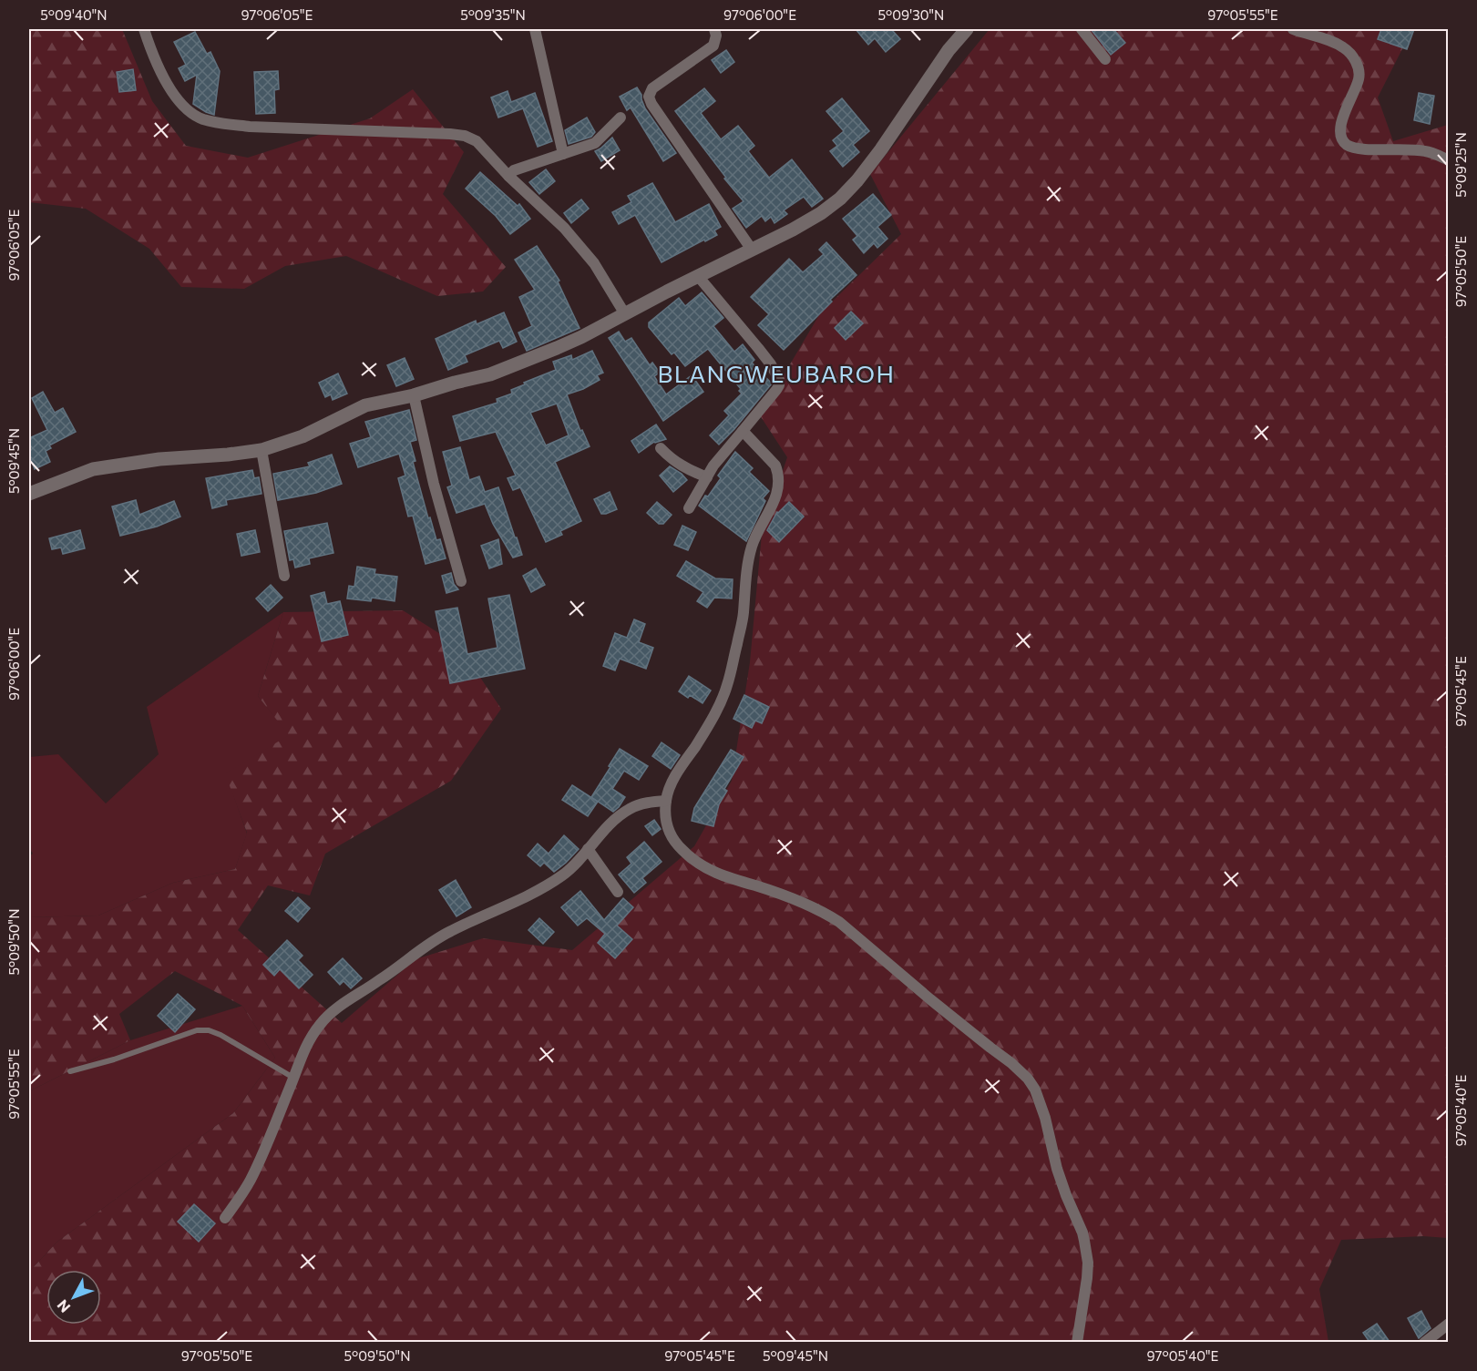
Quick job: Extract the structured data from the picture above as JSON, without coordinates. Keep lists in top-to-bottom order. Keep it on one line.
{"districts":["BLANGWEUBAROH"],"north":"bottom left","coordinates":["5°09'40\"N","97°06'05\"E","5°09'35\"N","97°06'00\"E","5°09'30\"N","97°05'55\"E","5°09'25\"N","97°05'50\"E","5°09'45\"N","97°05'45\"E","5°09'50\"N","97°05'40\"E"]}
